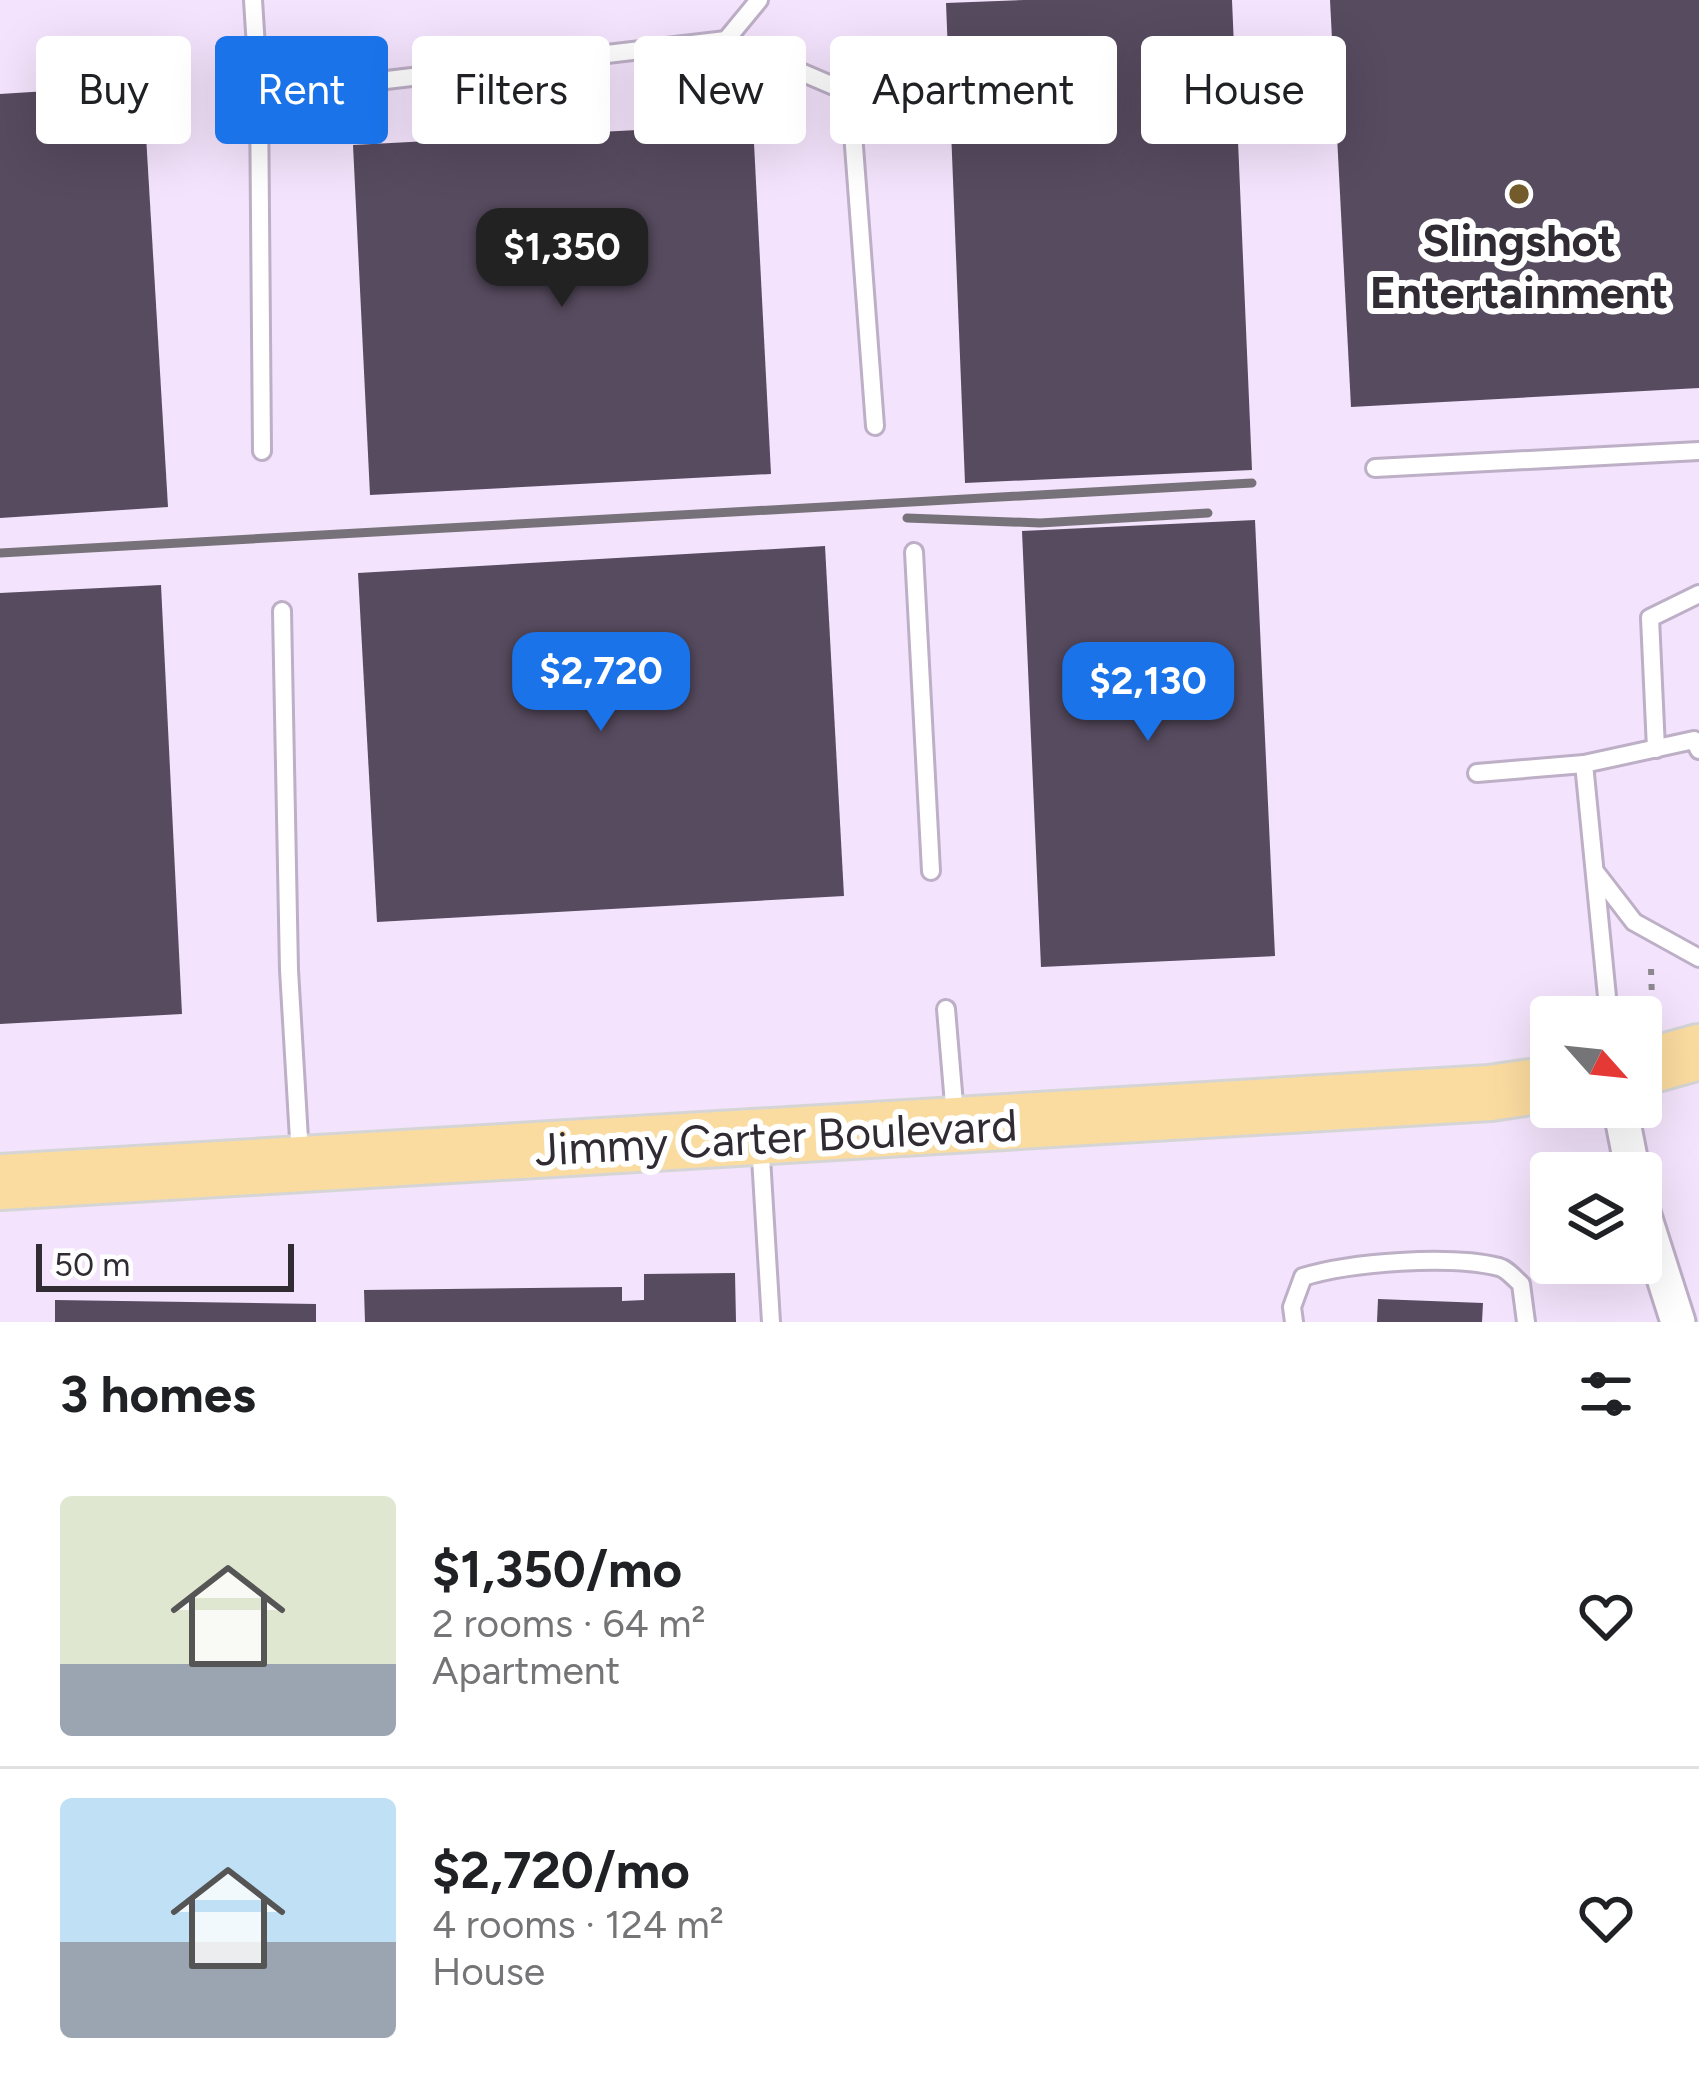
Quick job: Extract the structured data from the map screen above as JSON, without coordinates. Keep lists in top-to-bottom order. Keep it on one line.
{"streets":{"main road":["Jimmy Carter Boulevard"]},"places":["Slingshot Entertainment"],"scale_bar":"50 m","north":"bottom right","page":{"chip":["Buy","Rent","Filters","New","Apartment","House"],"price":["$1,350","$2,720","$2,130"],"scale":"50 m","heading":"3 homes","list":[{"name":"$1,350/mo","note":"2 rooms · 64 m² · Apartment"},{"name":"$2,720/mo","note":"4 rooms · 124 m² · House"}]}}
